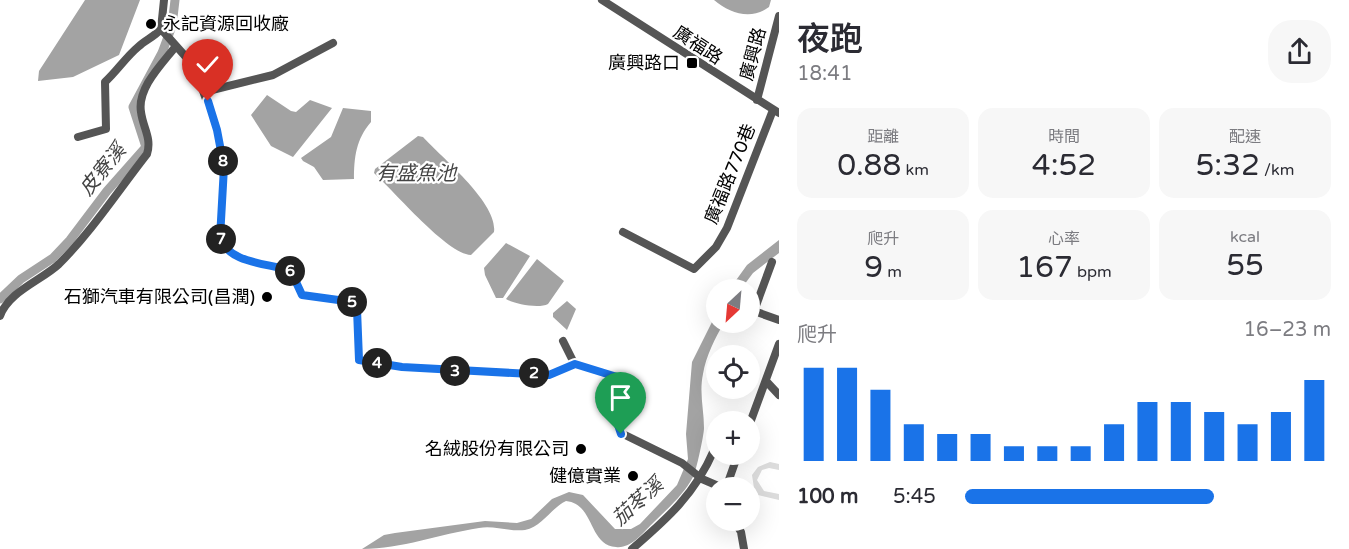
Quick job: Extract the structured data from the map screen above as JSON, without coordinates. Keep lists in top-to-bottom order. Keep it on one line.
{"streets":{"street":["廣福路","廣興路","廣福路770巷"]},"crossings":[["廣福路","廣興路"],["廣福路","廣福路770巷"]],"water":["皮寮溪","有盛魚池","茄苳溪"],"places":{"other":["永記資源回收廠","石獅汽車有限公司(昌潤)","名絨股份有限公司","健億實業"],"transit":["廣興路口"]},"north":"bottom left","page":{"heading":["夜跑","18:41"],"stats":[["距離","0.88 km"],["時間","4:52"],["配速","5:32 /km"],["爬升","9 m"],["心率","167 bpm"],["kcal","55"]],"pins":["8","7","6","5","4","3","2"],"map_buttons":["+","−"],"chart":["爬升","16–23 m"],"list":[{"name":"100 m","note":"5:45"}]}}
